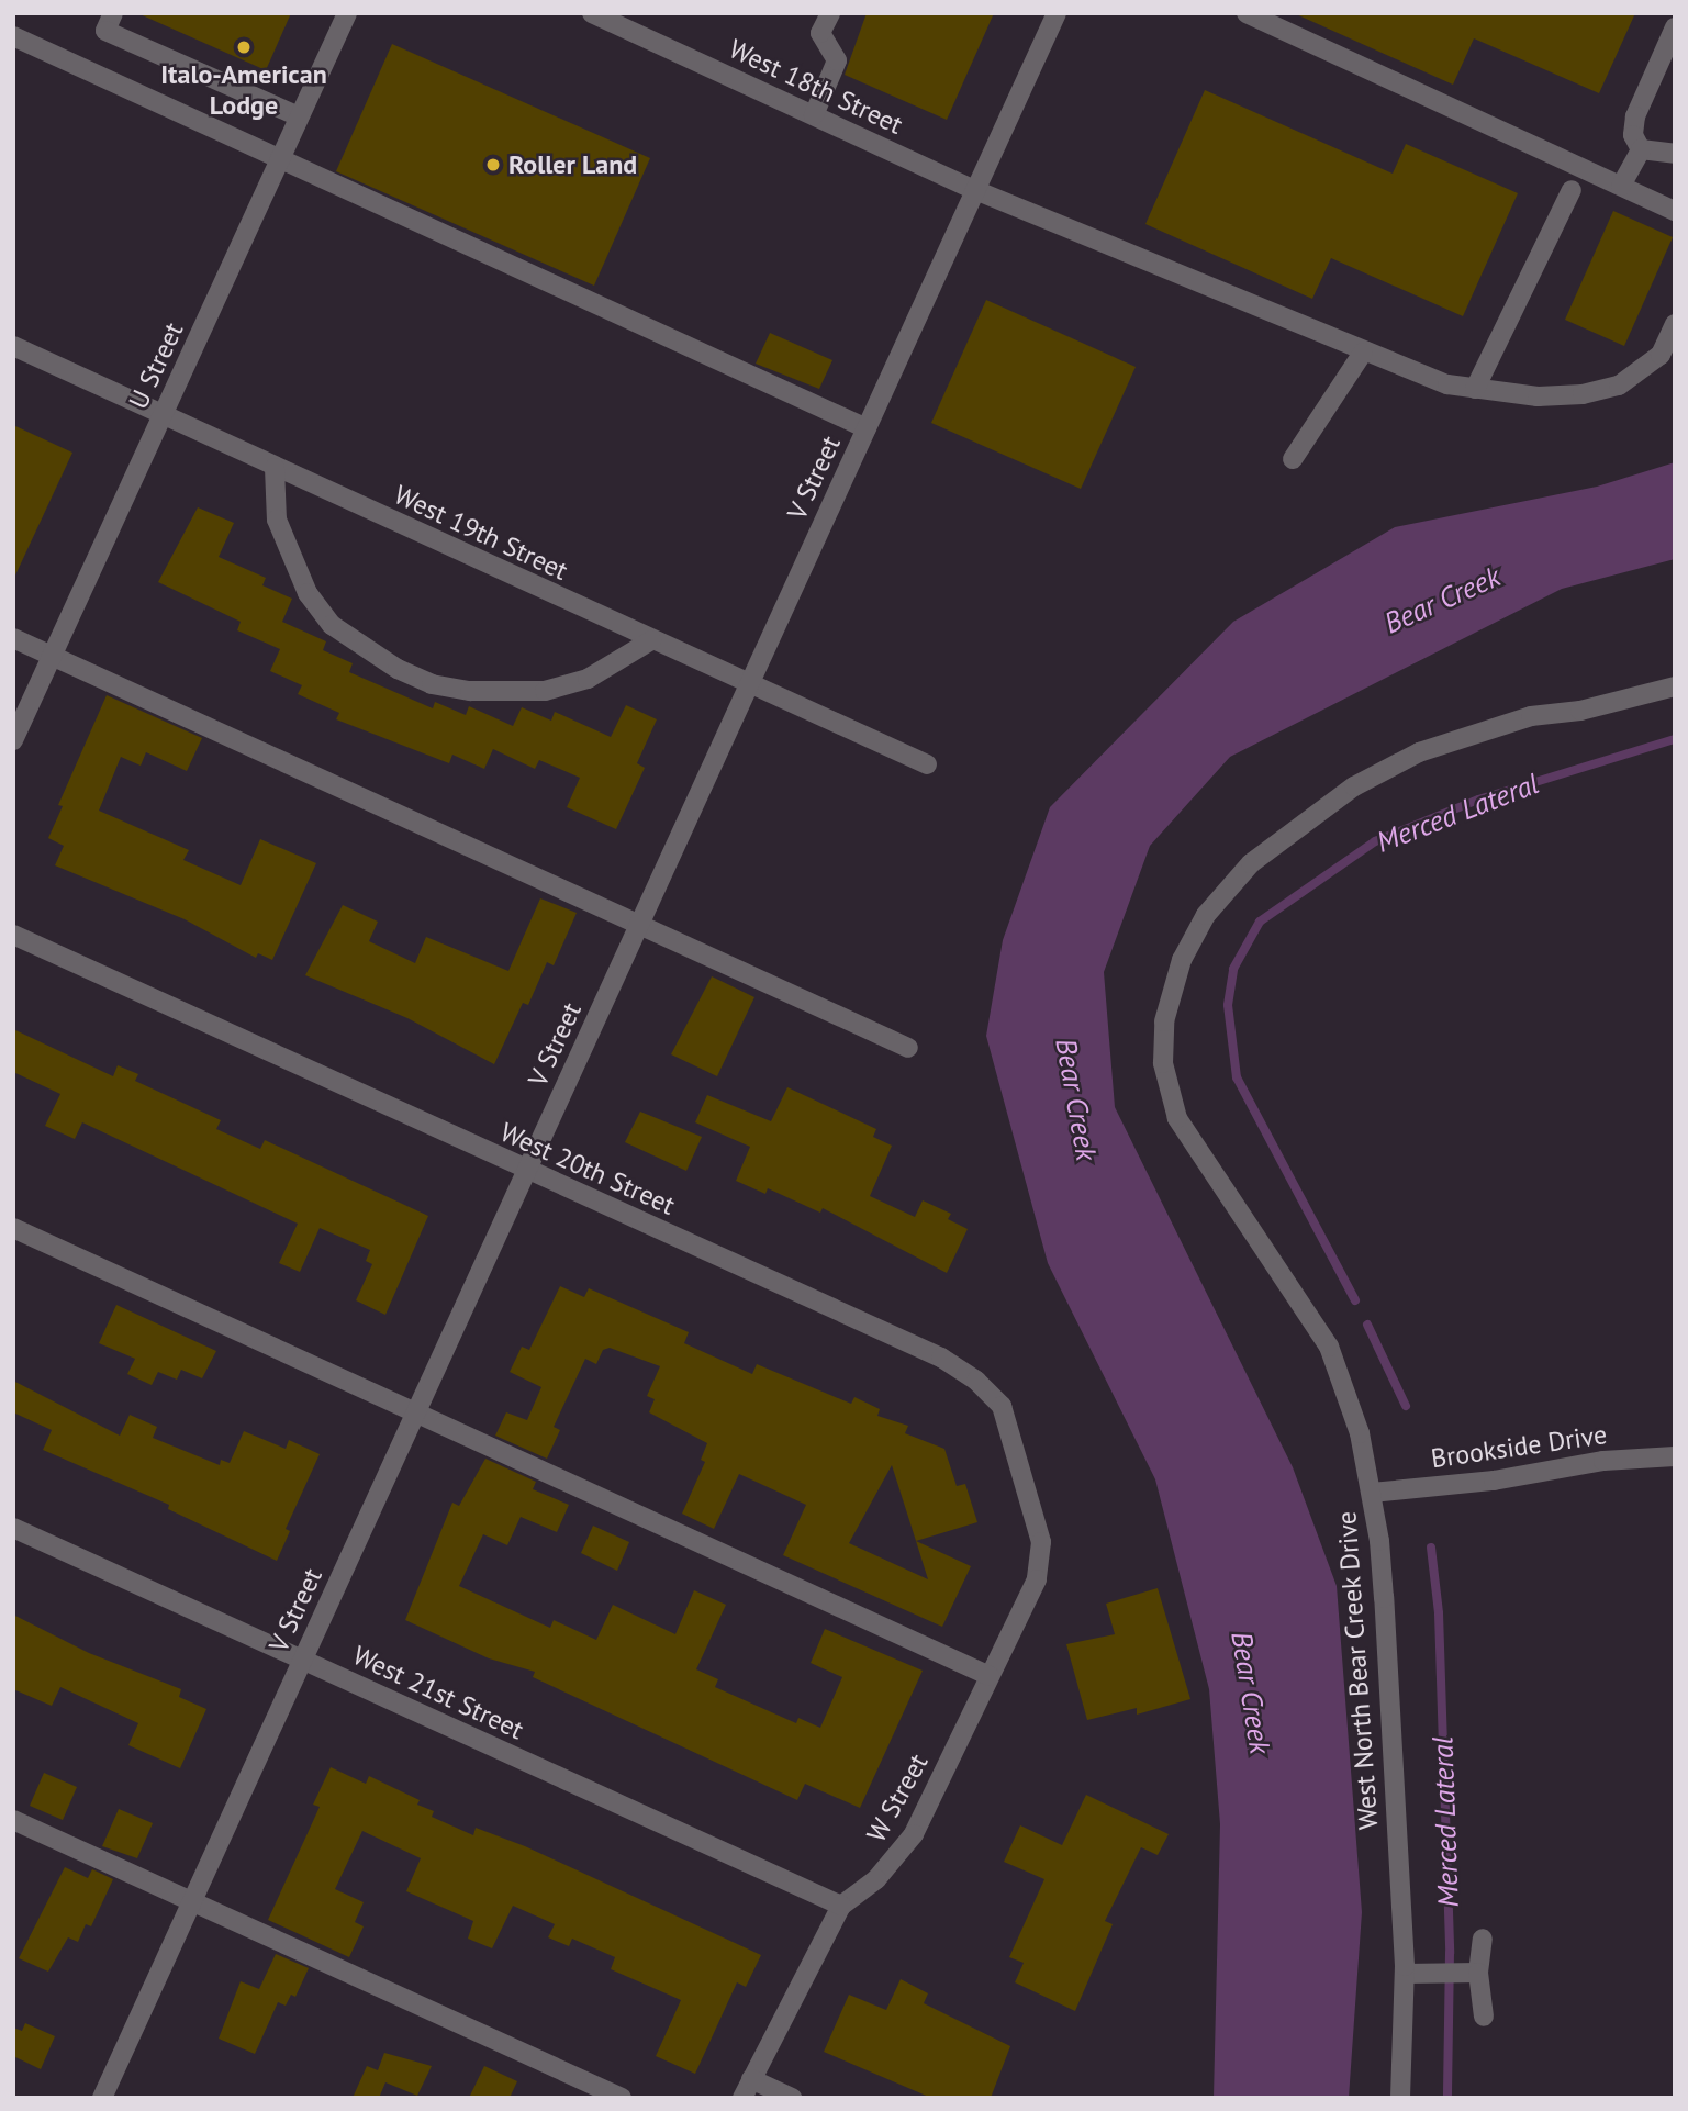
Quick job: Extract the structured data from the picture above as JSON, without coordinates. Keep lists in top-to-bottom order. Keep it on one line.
{"streets":{"street":["West 18th Street","U Street","V Street","West 19th Street","West 20th Street","Brookside Drive","West North Bear Creek Drive","West 21st Street","W Street"]},"crossings":[["West 18th Street","V Street"],["U Street","West 19th Street"],["V Street","West 19th Street"],["V Street","West 20th Street"],["V Street","West 21st Street"],["West 20th Street","W Street"],["Brookside Drive","West North Bear Creek Drive"],["West 21st Street","W Street"]],"water":["Bear Creek","Merced Lateral"],"places":["Italo-American Lodge","Roller Land"]}
